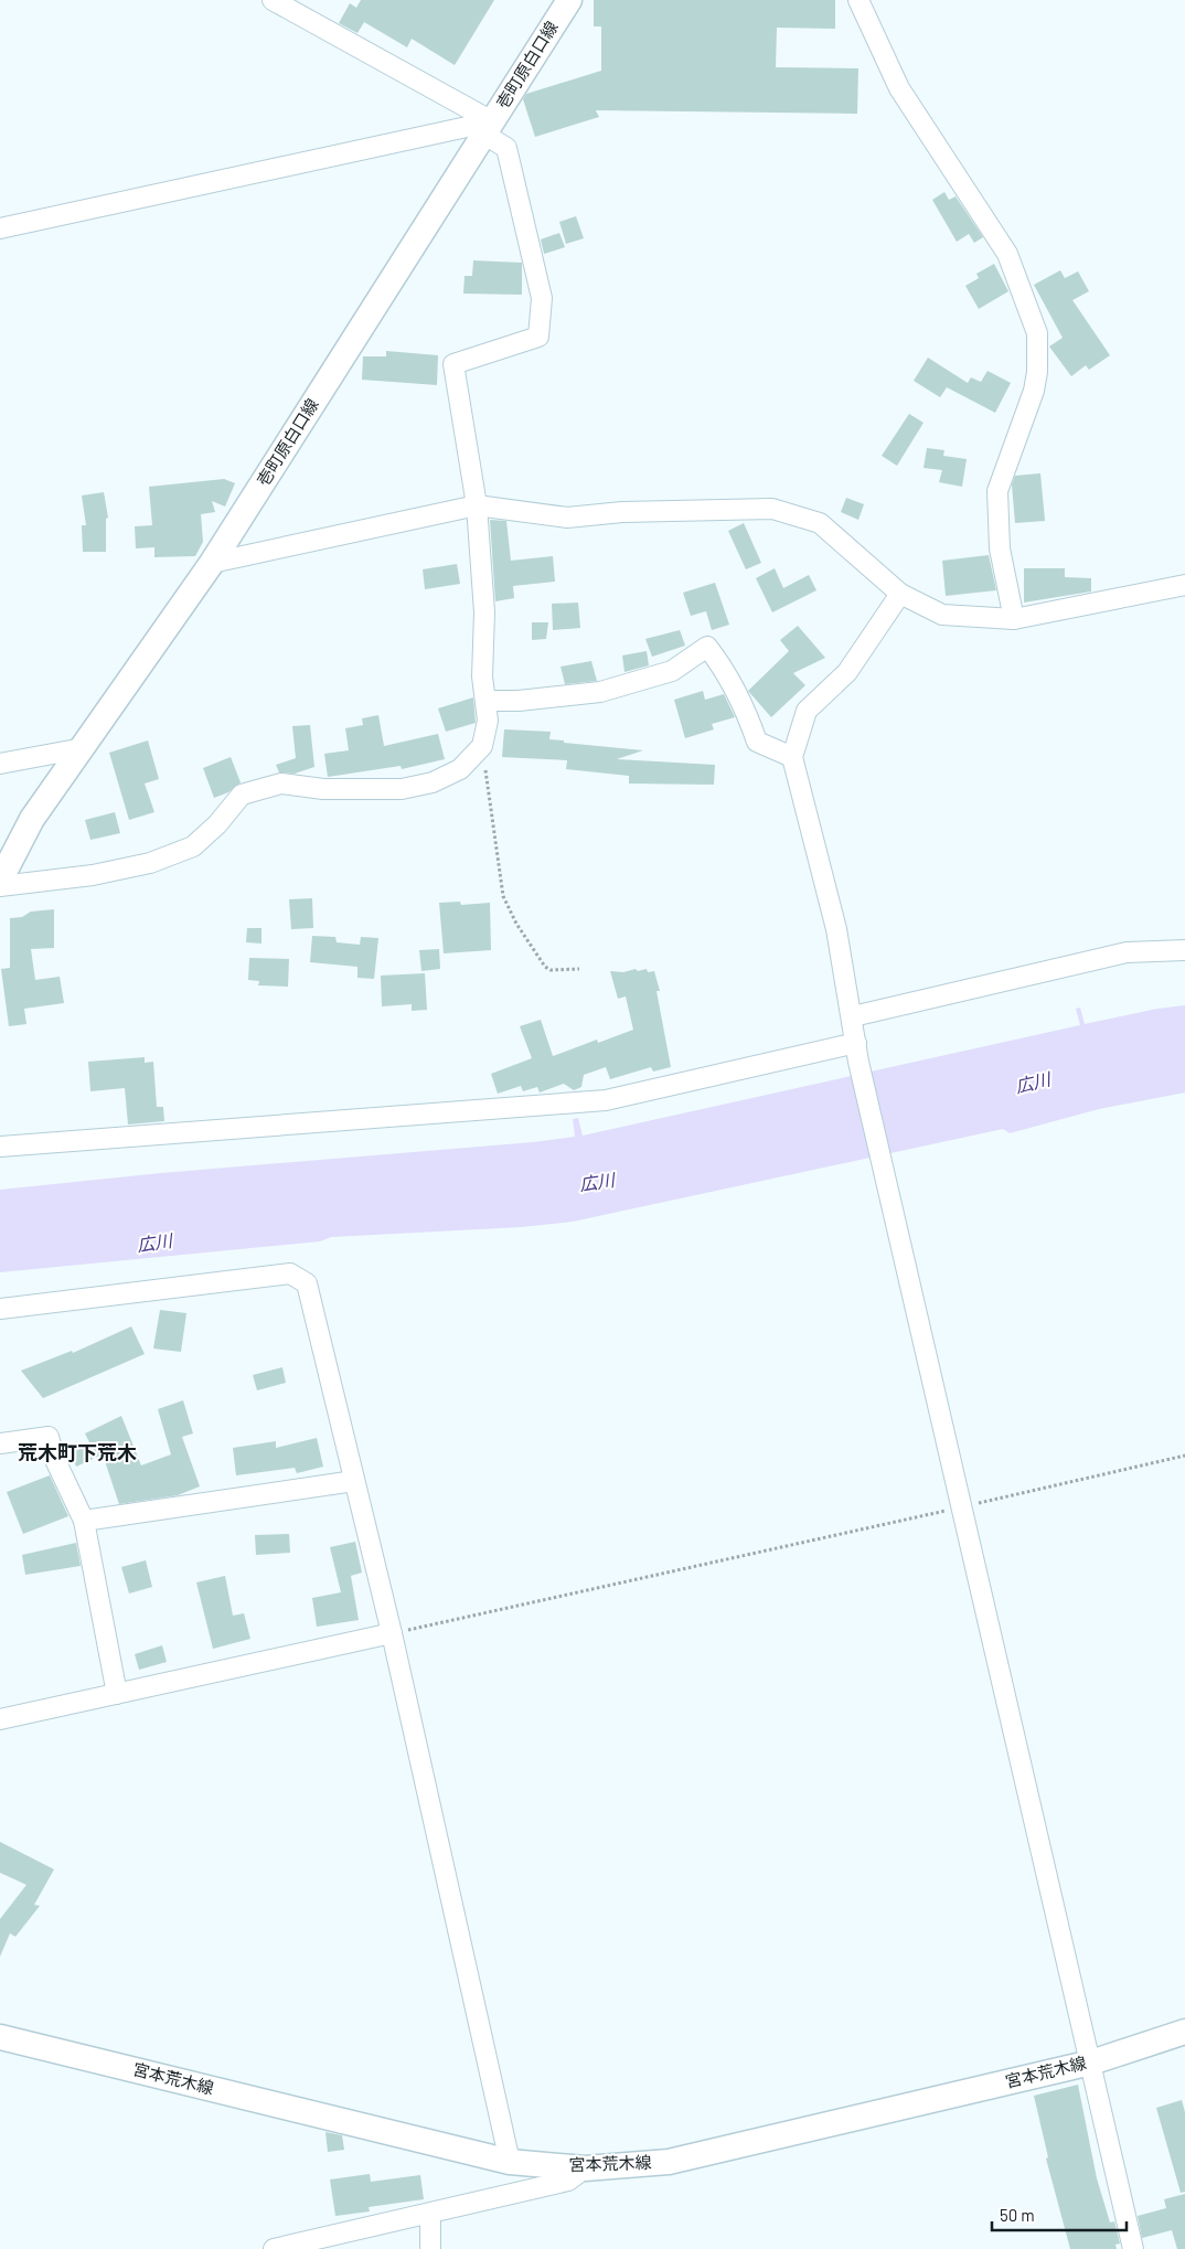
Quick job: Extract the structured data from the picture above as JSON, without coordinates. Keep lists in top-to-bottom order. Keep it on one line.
{"streets":{"main road":["壱町原白口線","宮本荒木線"]},"districts":["荒木町下荒木"],"water":["広川"],"scale_bar":"50 m"}
